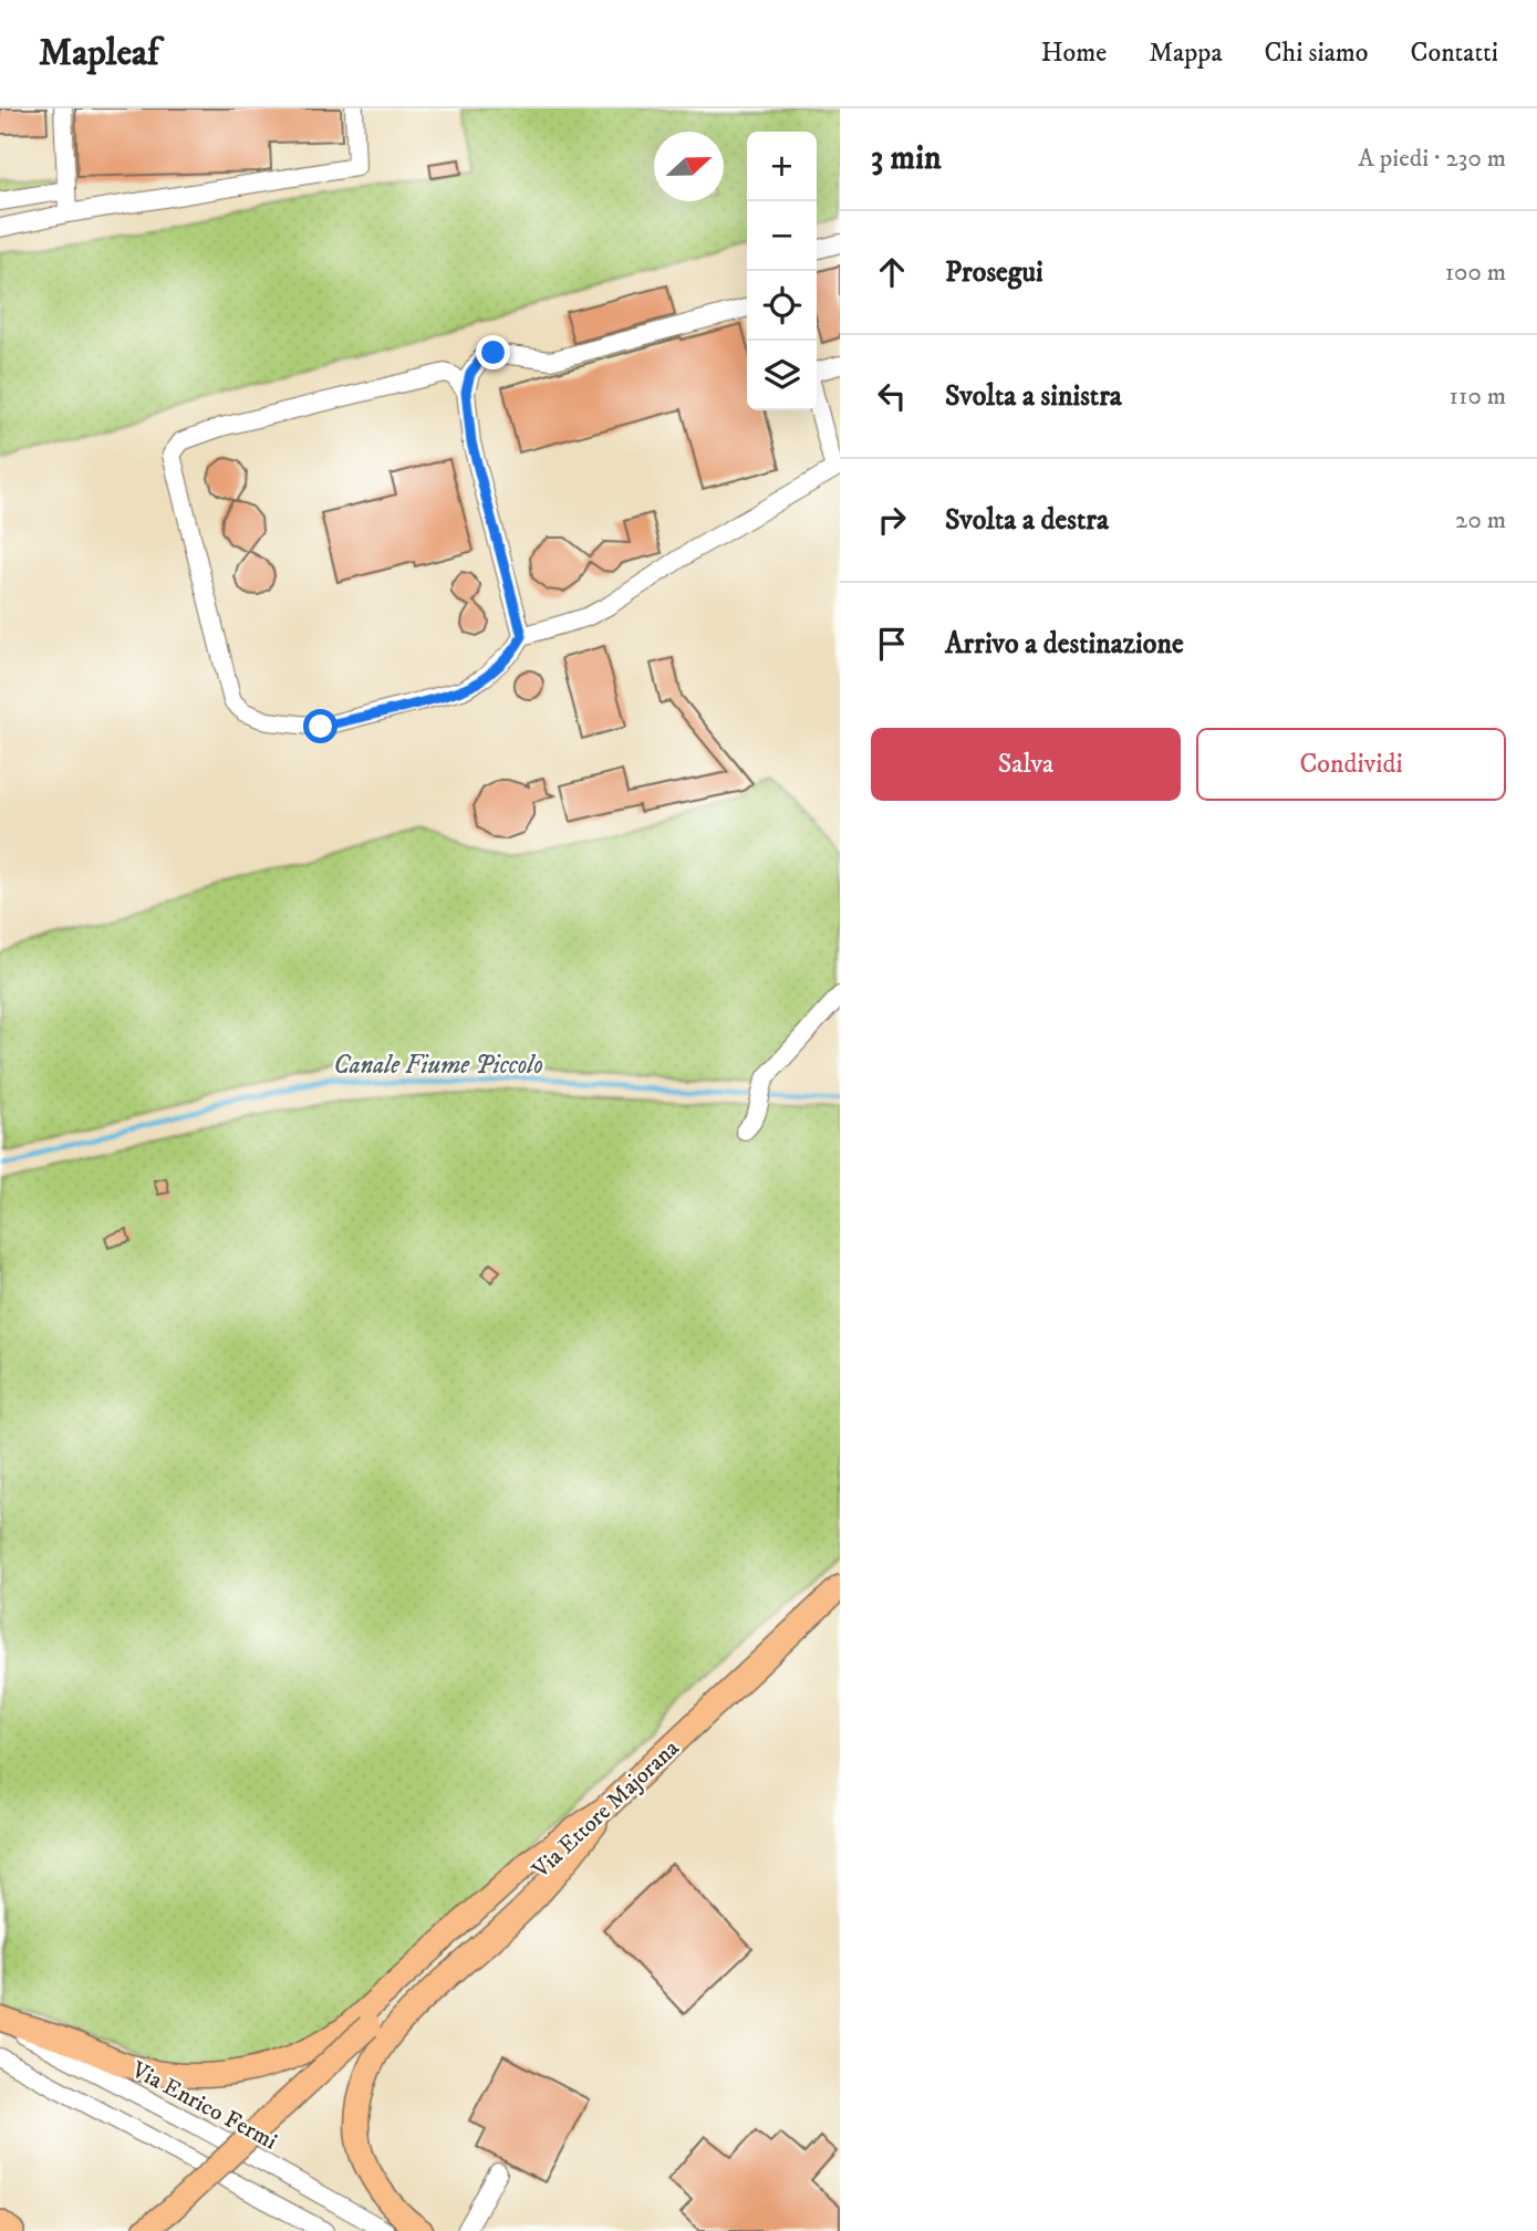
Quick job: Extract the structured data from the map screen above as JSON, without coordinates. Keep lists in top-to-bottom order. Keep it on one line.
{"streets":{"main road":["Via Ettore Majorana"],"street":["Via Enrico Fermi"]},"water":["Canale Fiume Piccolo"],"north":"right","page":{"header":"Mapleaf","nav":["Home","Mappa","Chi siamo","Contatti"],"heading":["3 min","A piedi · 230 m"],"map_buttons":["+","−"],"list":[["Prosegui","100 m"],["Svolta a sinistra","110 m"],["Svolta a destra","20 m"],"Arrivo a destinazione"],"buttons":["Salva","Condividi"]}}
